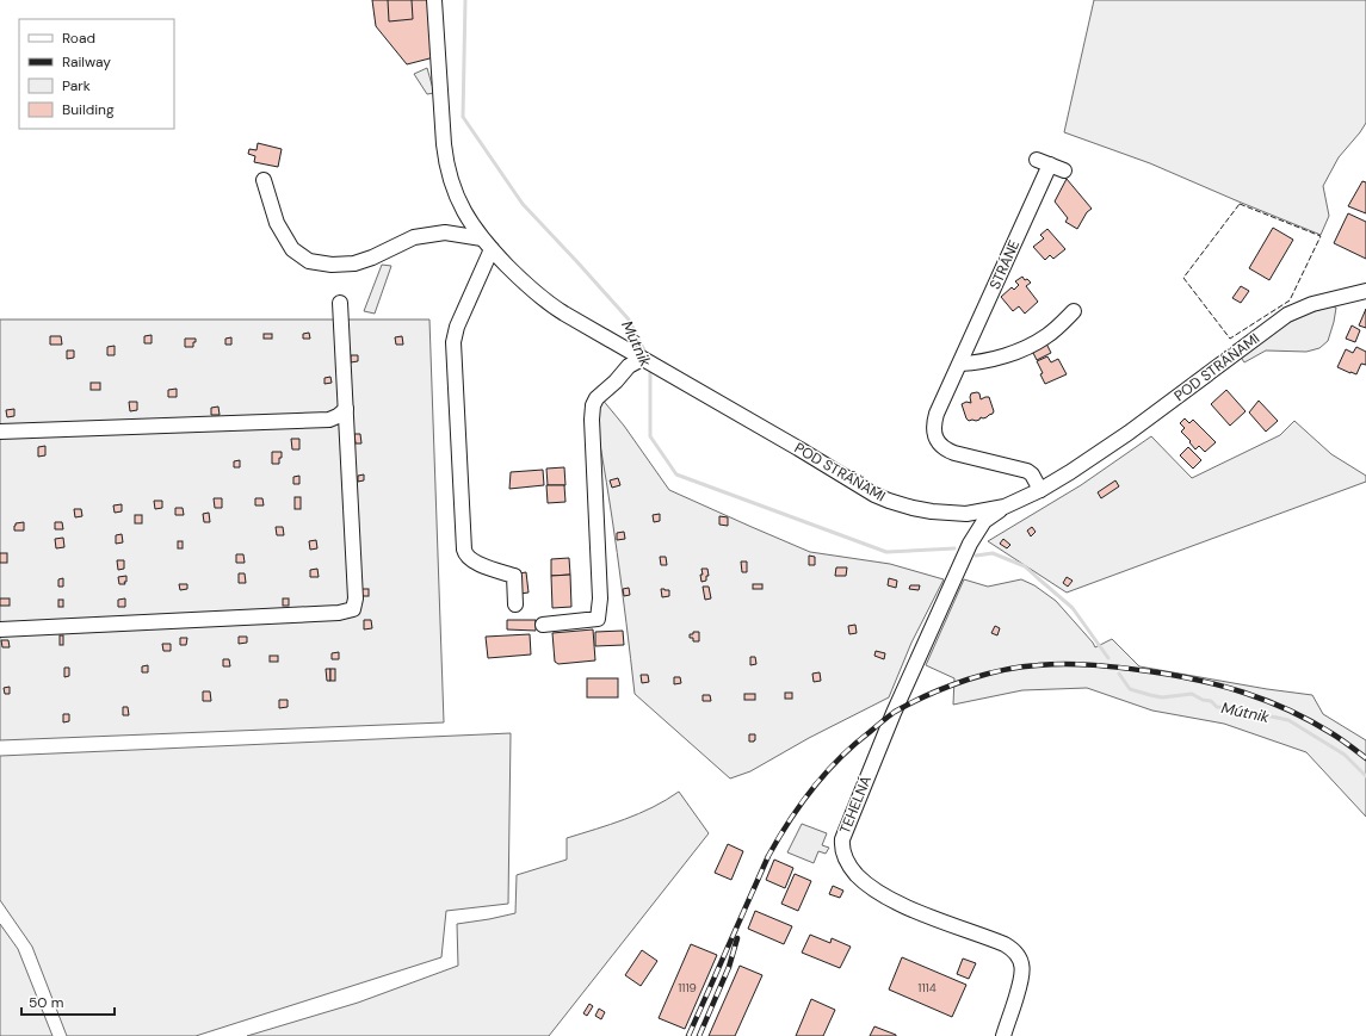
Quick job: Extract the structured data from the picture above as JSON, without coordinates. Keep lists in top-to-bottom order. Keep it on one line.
{"streets":{"street":["STRÁNE","POD STRÁŇAMI","TEHELNÁ"]},"crossings":[["STRÁNE","POD STRÁŇAMI"],["POD STRÁŇAMI","TEHELNÁ"]],"water":["Mútnik"],"house_numbers":["1119","1114"],"legend":["Road","Railway","Park","Building"],"scale_bar":"50 m"}
